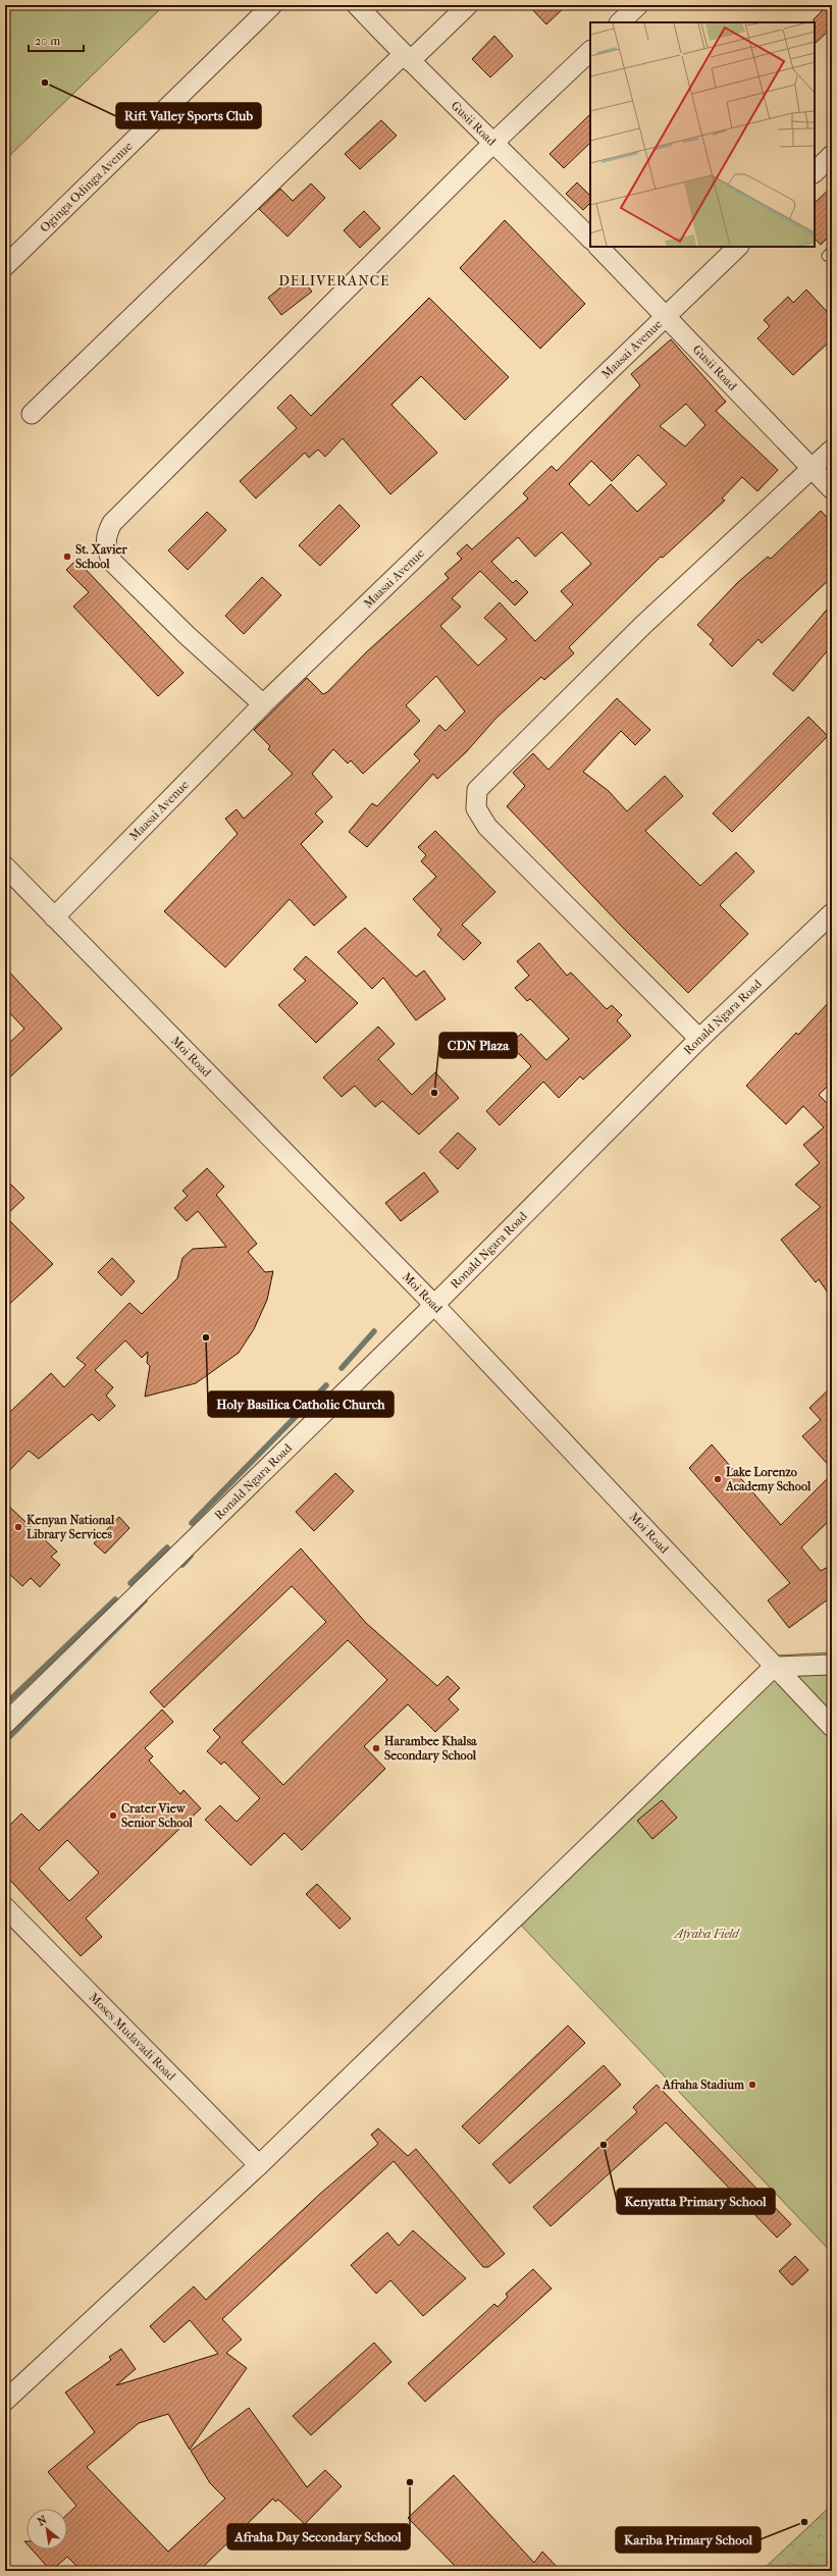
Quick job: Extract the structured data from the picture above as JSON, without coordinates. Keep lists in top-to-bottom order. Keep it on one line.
{"streets":{"street":["Gusii Road","Oginga Odinga Avenue","Maasai Avenue","Ronald Ngara Road","Moi Road","Moses Mudavadi Road"]},"crossings":[["Gusii Road","Maasai Avenue"],["Maasai Avenue","Moi Road"],["Ronald Ngara Road","Moi Road"]],"districts":["DELIVERANCE"],"parks":["Afraha Field"],"places":["Rift Valley Sports Club","St. Xavier School","CDN Plaza","Holy Basilica Catholic Church","Lake Lorenzo Academy School","Kenyan National Library Services","Harambee Khalsa Secondary School","Crater View Senior School","Afraha Stadium","Kenyatta Primary School","Afraha Day Secondary School","Kariba Primary School"],"scale_bar":"20 m","north":"top left"}
